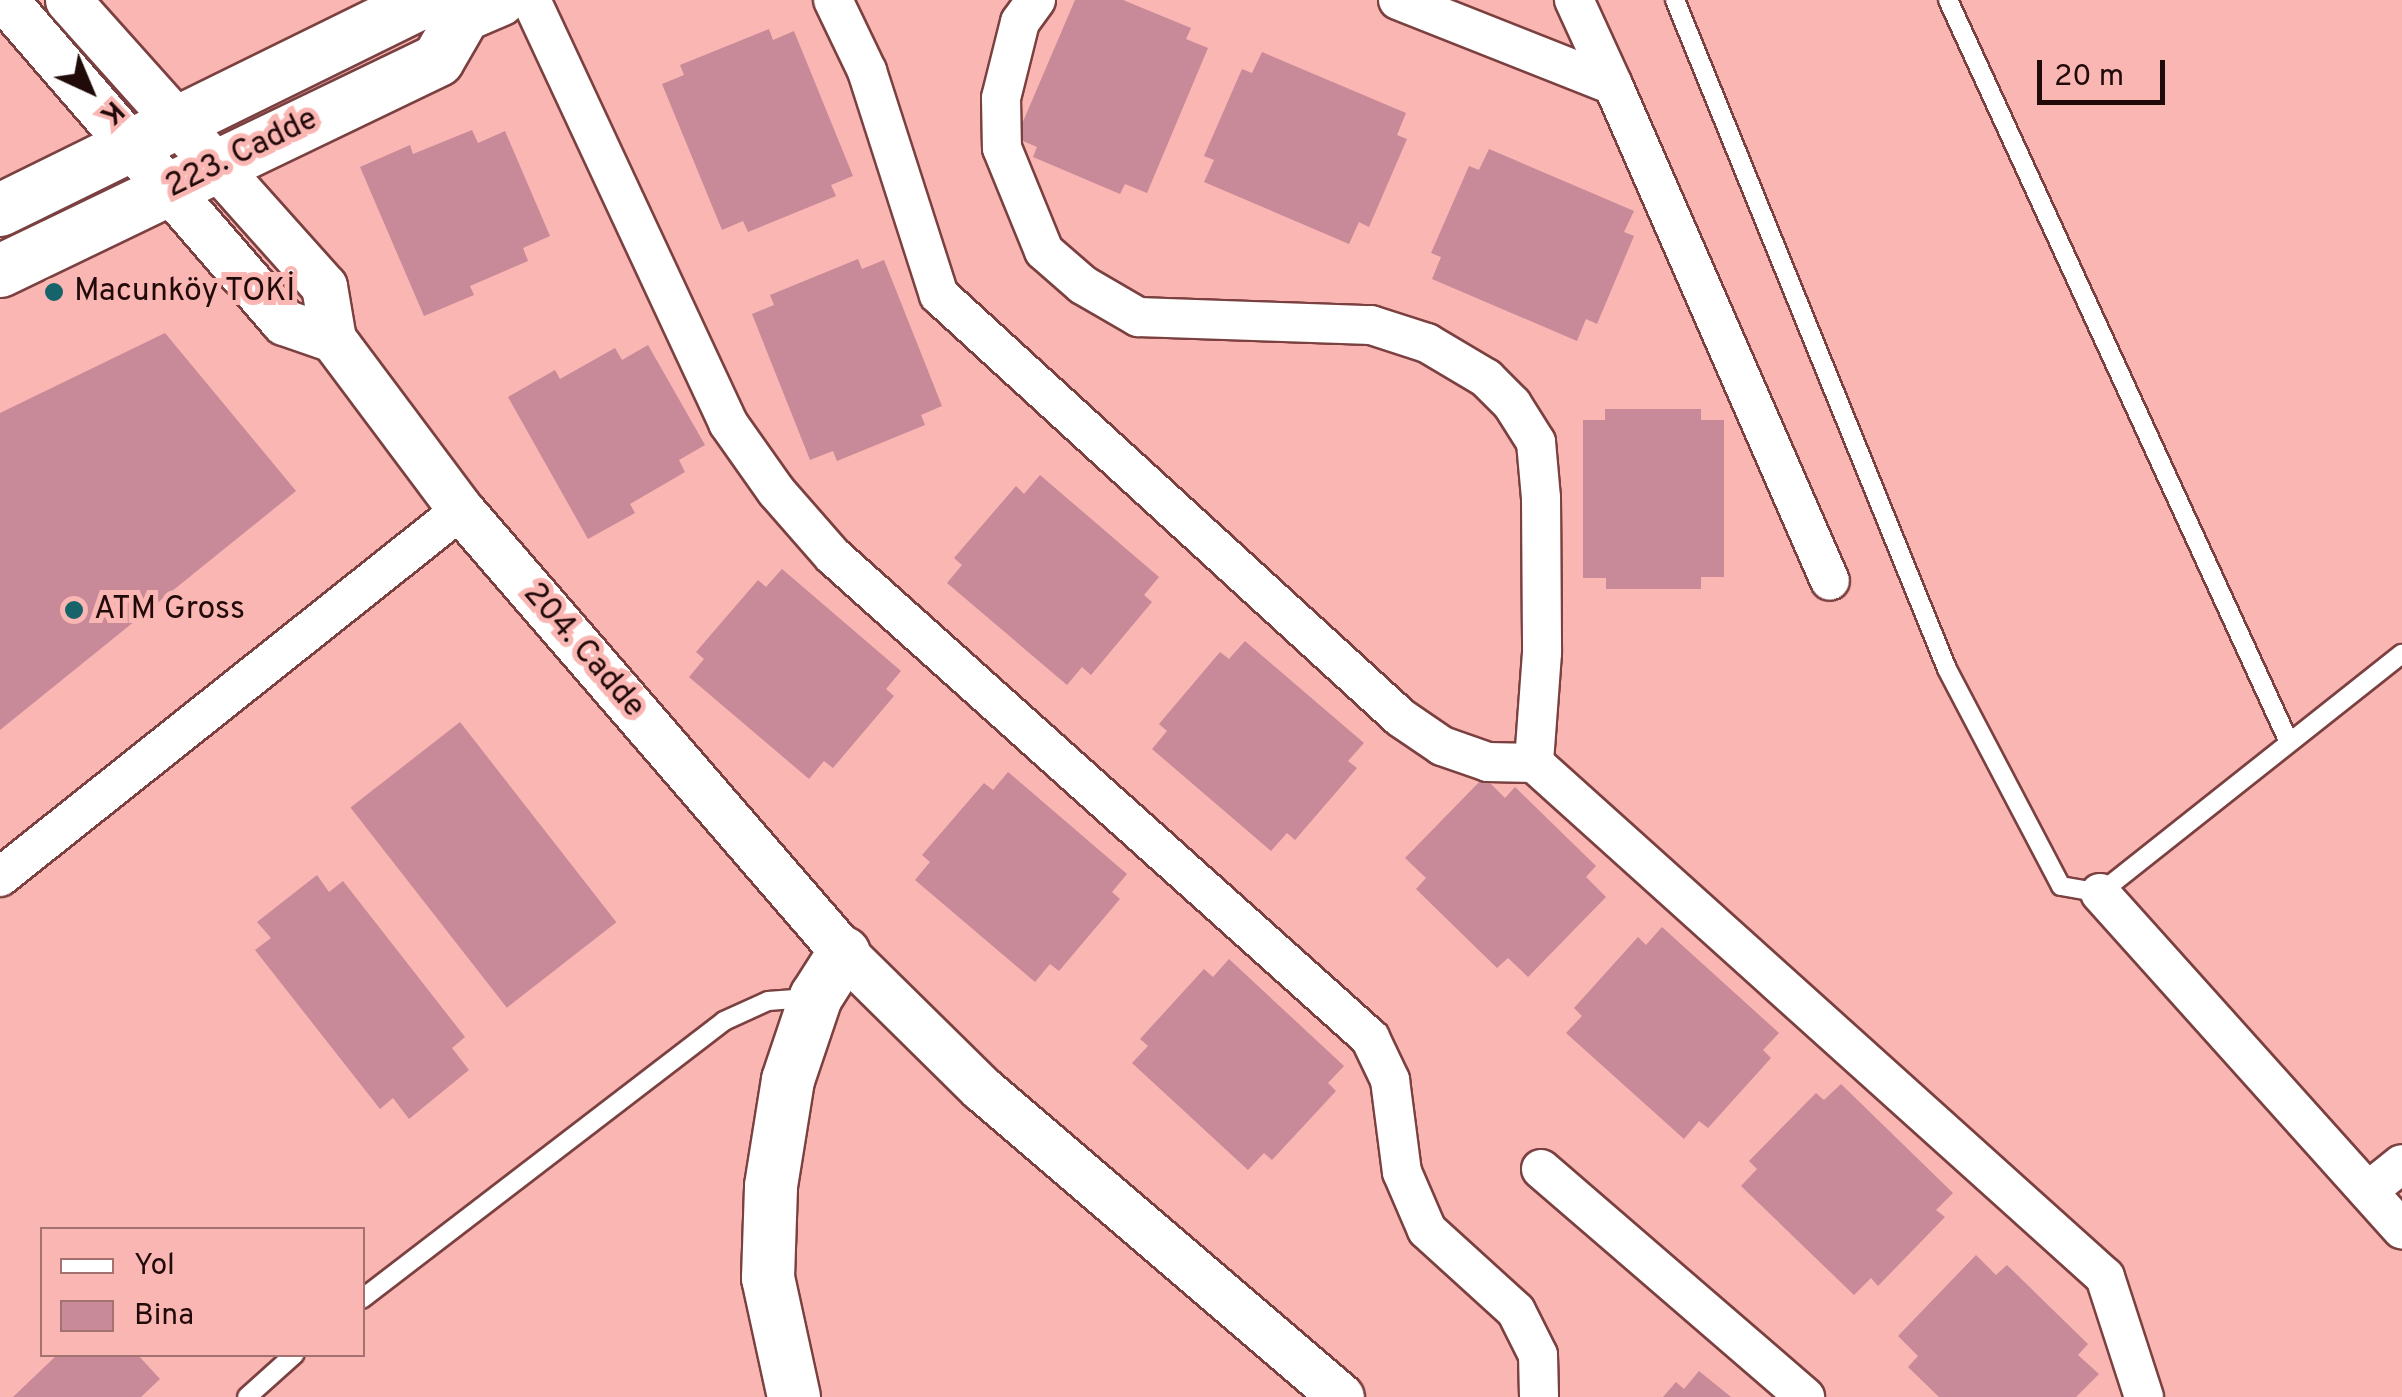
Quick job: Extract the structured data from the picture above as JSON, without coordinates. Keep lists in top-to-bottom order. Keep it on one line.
{"streets":{"main road":["223. Cadde"],"street":["204. Cadde"]},"crossings":[["223. Cadde","204. Cadde"]],"places":["Macunköy TOKİ","ATM Gross"],"legend":["Yol","Bina"],"scale_bar":"20 m","north":"bottom right"}
